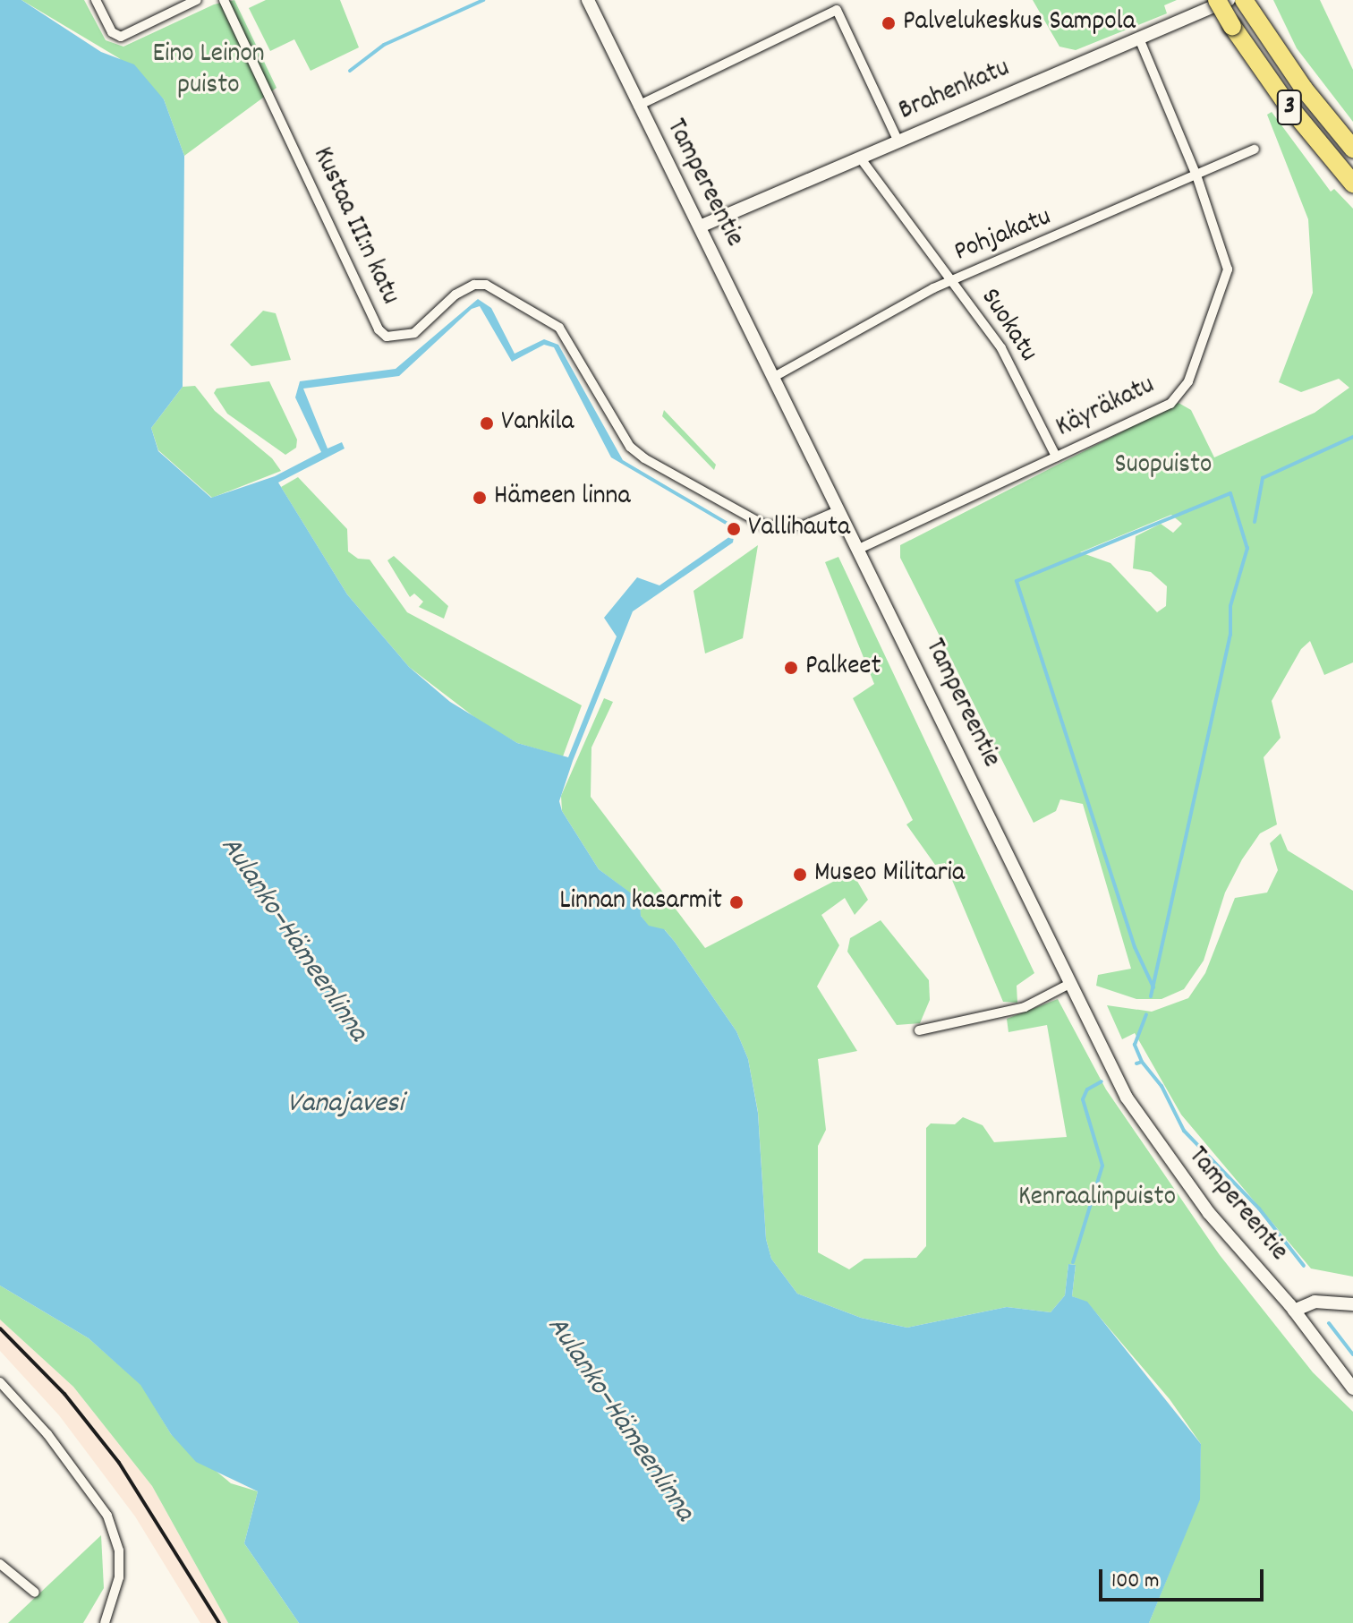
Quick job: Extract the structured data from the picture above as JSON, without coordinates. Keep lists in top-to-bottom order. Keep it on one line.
{"streets":{"highway":["3"],"main road":["Brahenkatu","Tampereentie"],"street":["Kustaa III:n katu","Pohjakatu","Suokatu","Käyräkatu"]},"crossings":[["Brahenkatu","Tampereentie"],["Brahenkatu","Suokatu"],["Brahenkatu","Käyräkatu"],["Tampereentie","Kustaa III:n katu"],["Tampereentie","Pohjakatu"],["Tampereentie","Käyräkatu"],["Pohjakatu","Suokatu"],["Pohjakatu","Käyräkatu"],["Suokatu","Käyräkatu"]],"water":["Aulanko–Hämeenlinna","Vanajavesi"],"parks":["Eino Leinon puisto","Suopuisto","Kenraalinpuisto"],"places":["Palvelukeskus Sampola","Vankila","Hämeen linna","Vallihauta","Palkeet","Museo Militaria","Linnan kasarmit"],"scale_bar":"100 m"}
